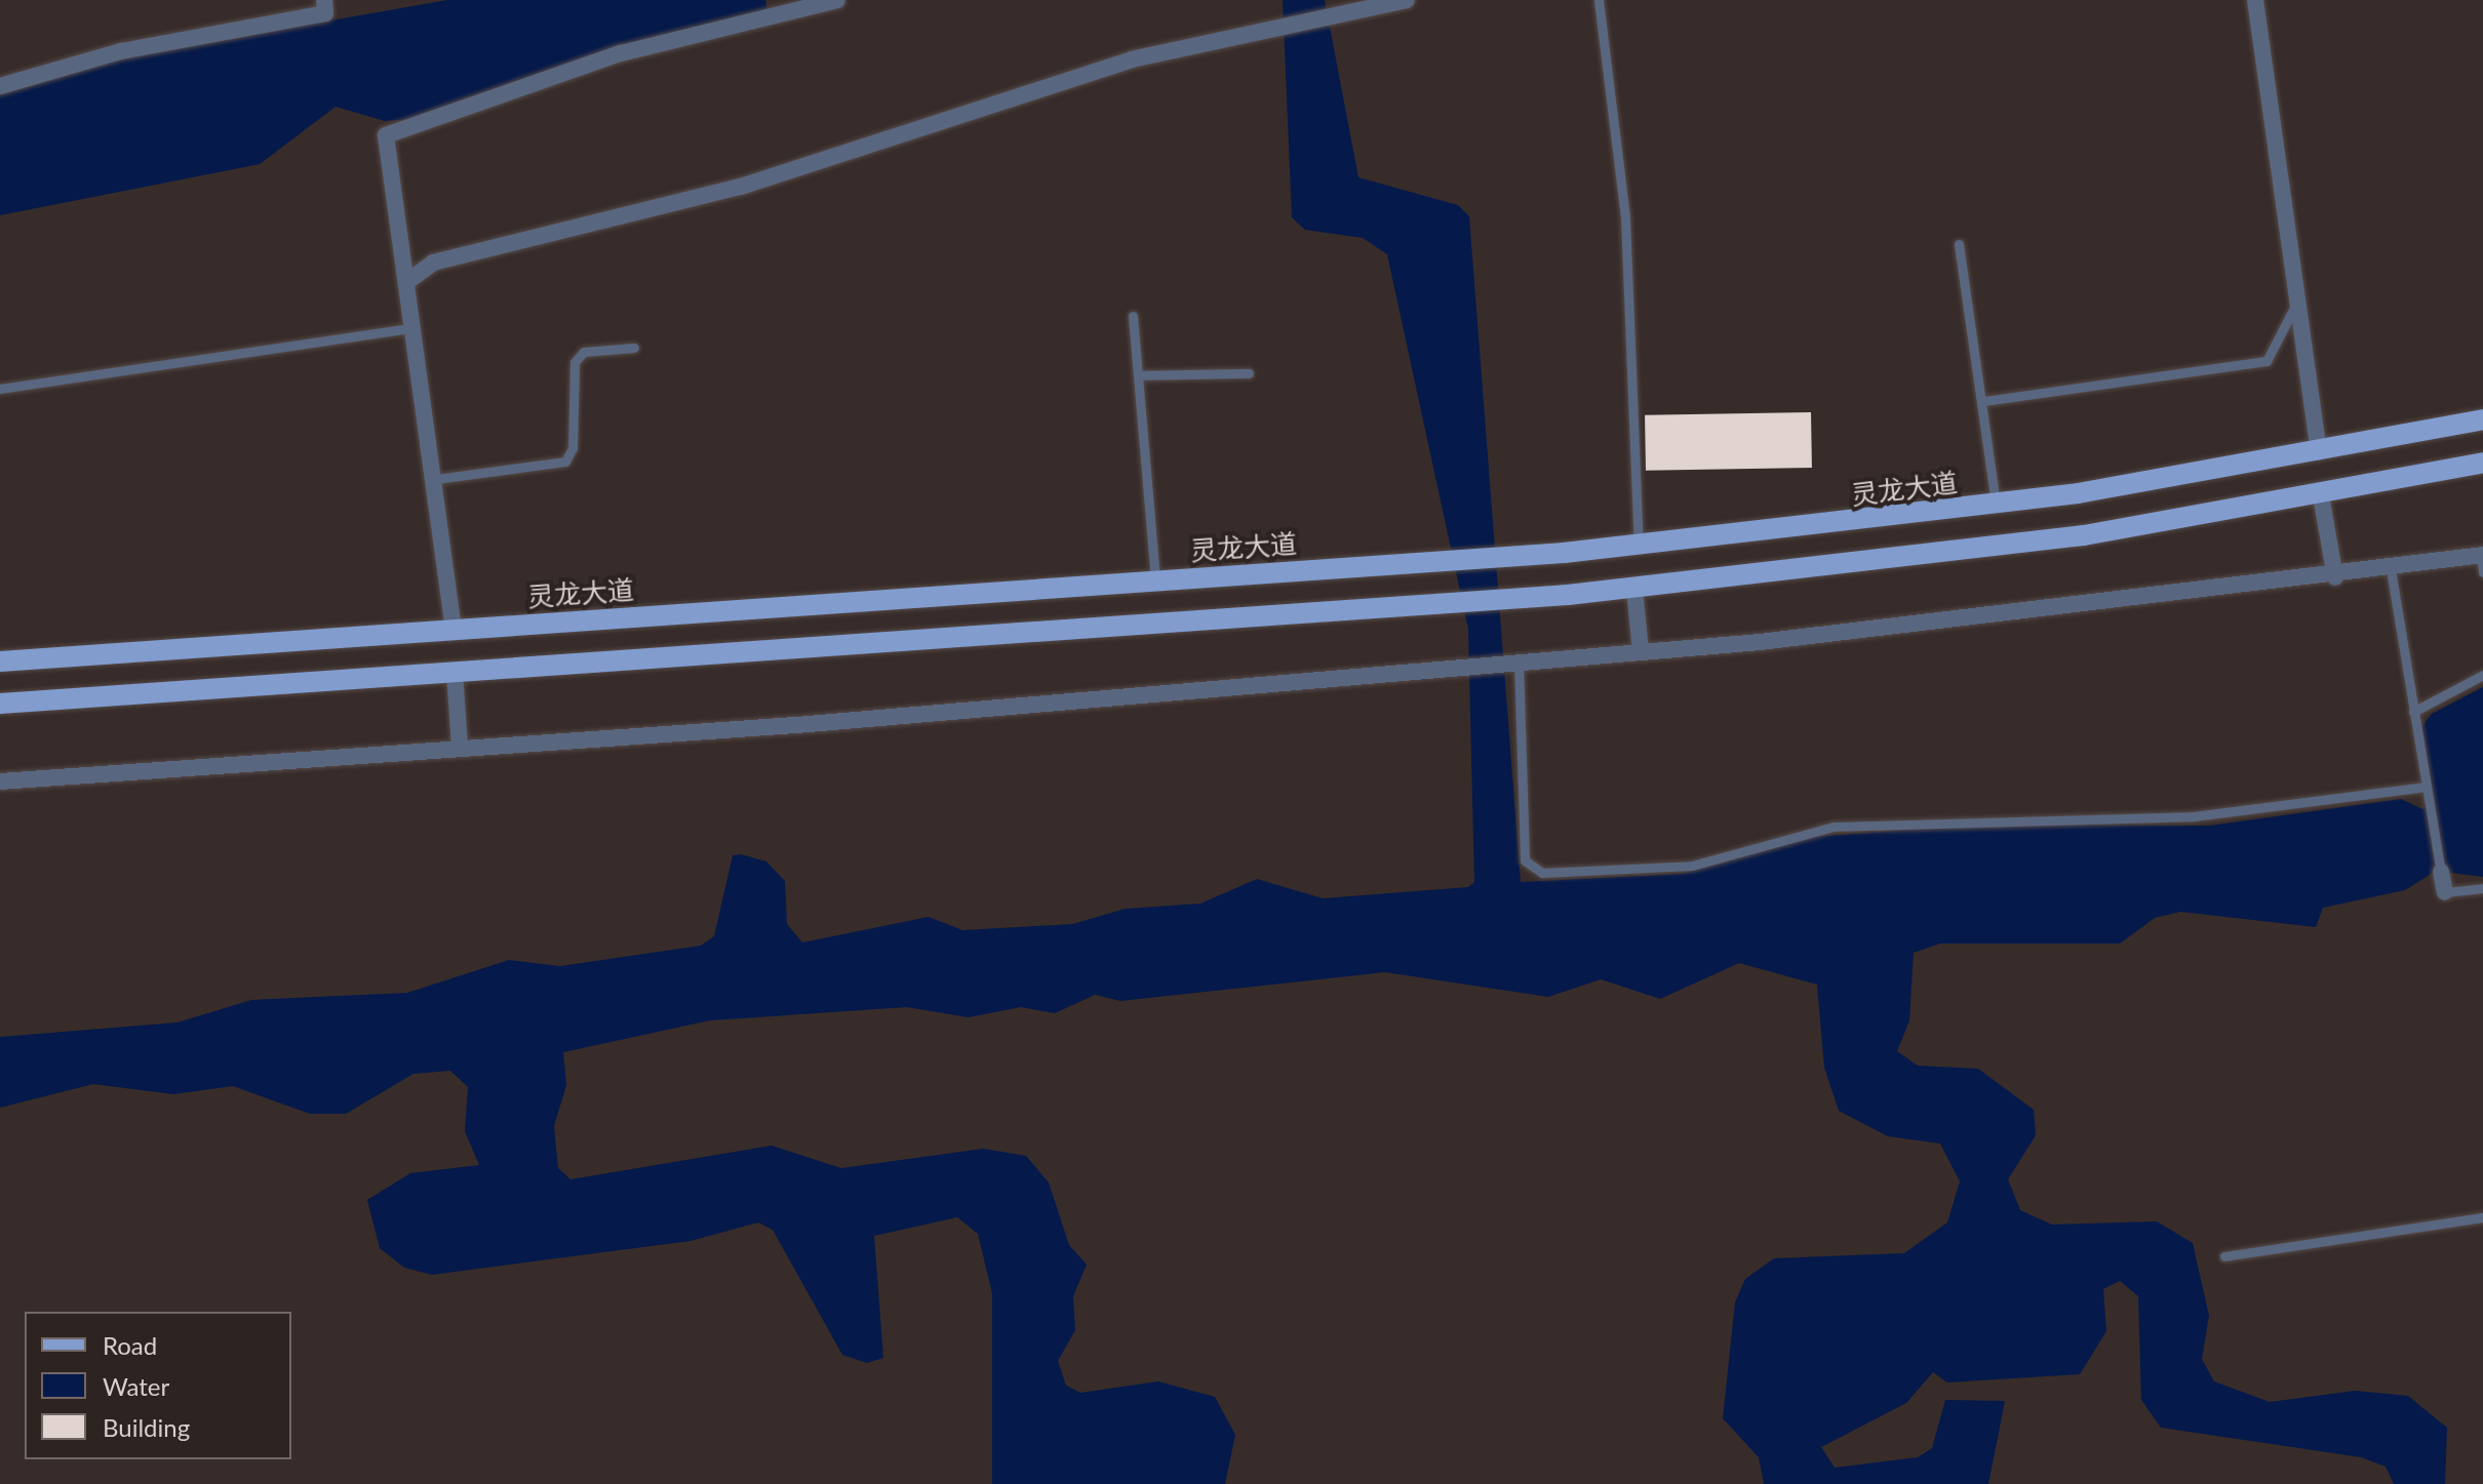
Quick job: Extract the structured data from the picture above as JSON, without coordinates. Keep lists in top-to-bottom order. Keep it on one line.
{"streets":{"main road":["灵龙大道"]},"legend":["Road","Water","Building"]}
